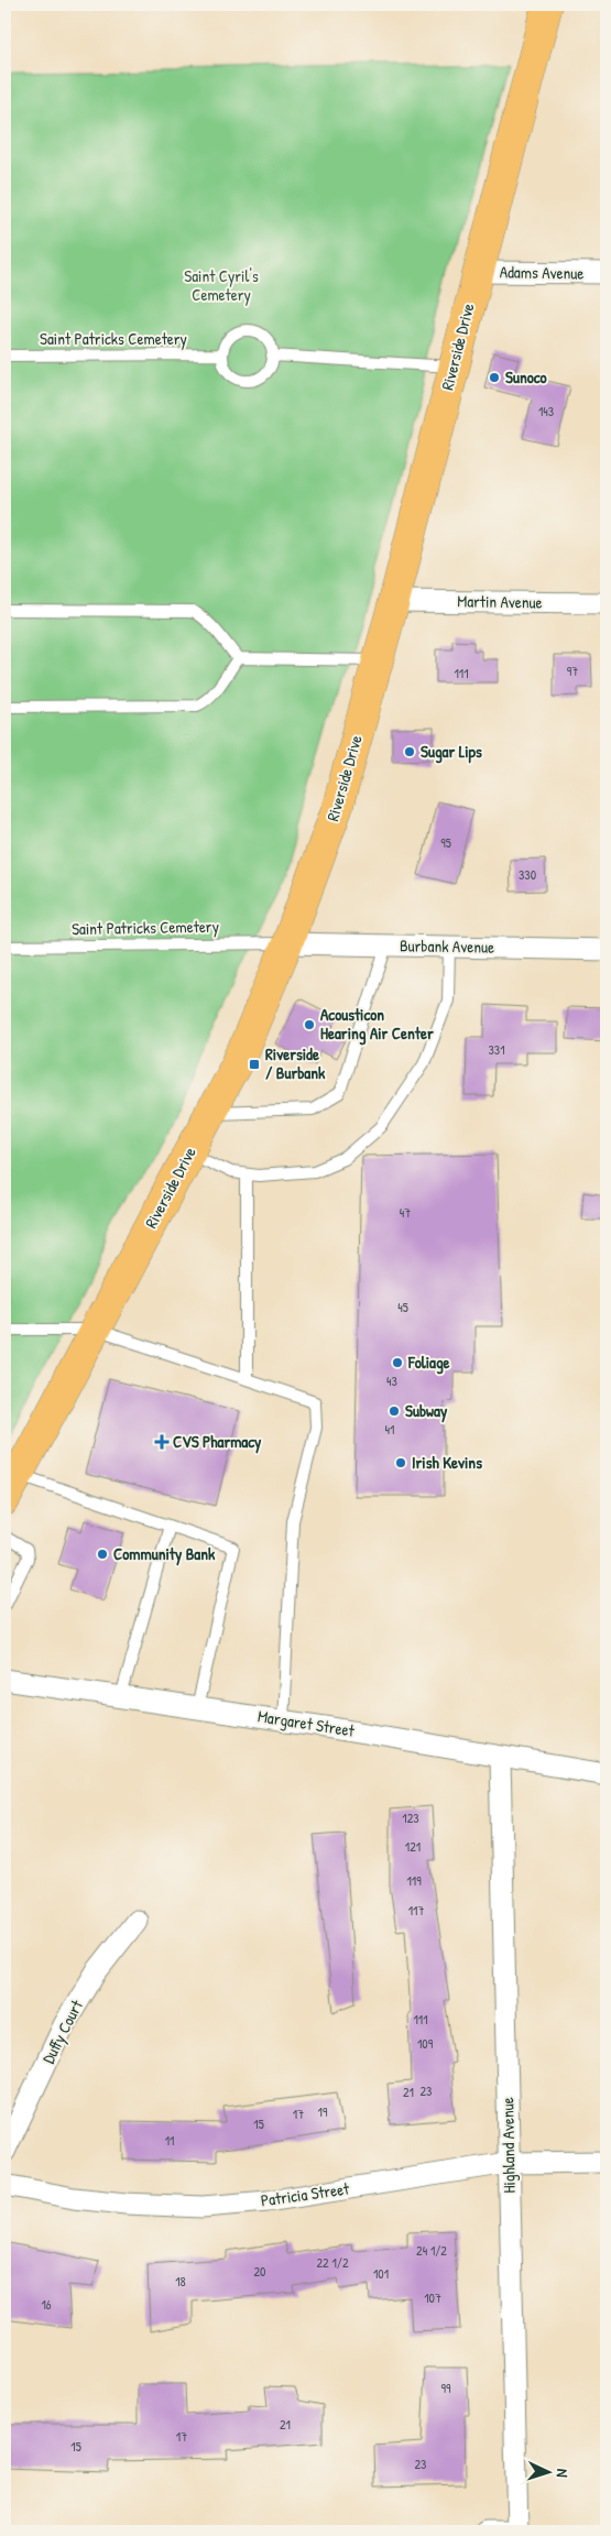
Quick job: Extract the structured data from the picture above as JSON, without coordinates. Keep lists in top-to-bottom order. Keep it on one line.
{"streets":{"main road":["Riverside Drive"],"street":["Adams Avenue","Martin Avenue","Burbank Avenue","Margaret Street","Duffy Court","Highland Avenue","Patricia Street"],"lane":["Saint Patricks Cemetery"]},"crossings":[["Adams Avenue","Riverside Drive"],["Saint Patricks Cemetery","Riverside Drive"],["Saint Patricks Cemetery","Burbank Avenue"],["Riverside Drive","Martin Avenue"],["Riverside Drive","Burbank Avenue"],["Margaret Street","Highland Avenue"],["Highland Avenue","Patricia Street"]],"parks":["Saint Cyril's Cemetery"],"places":{"other":["Sunoco","Sugar Lips","Acousticon Hearing Air Center","Foliage","Subway","Irish Kevins","Community Bank"],"transit":["Riverside / Burbank"],"health":["CVS Pharmacy"]},"house_numbers":["143","97","111","95","330","331","47","45","43","41","123","121","119","117","111","109","23","21","19","17","15","11","24 1/2","22 1/2","20","101","18","107","16","99","21","17","15","23"],"north":"right"}
